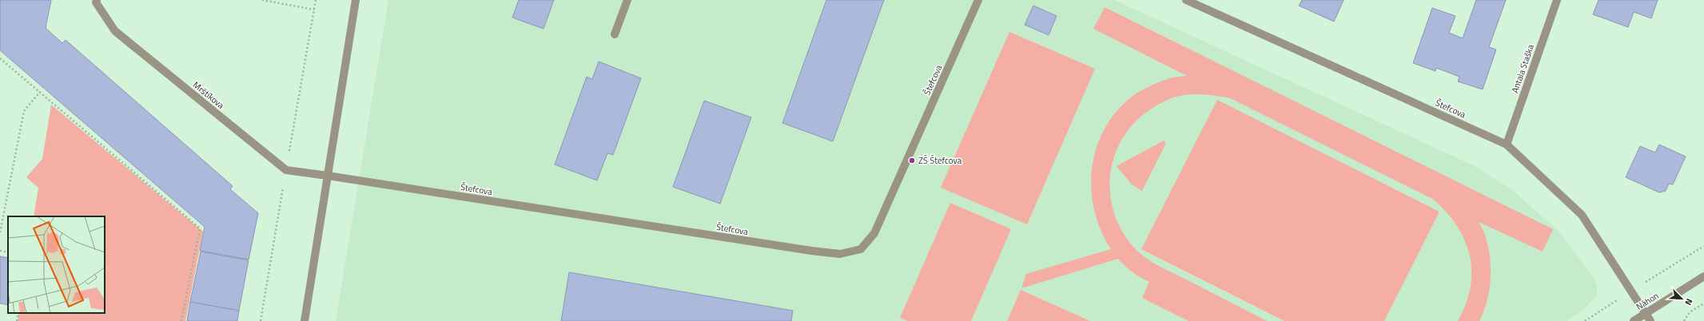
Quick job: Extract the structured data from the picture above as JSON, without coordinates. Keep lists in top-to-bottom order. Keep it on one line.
{"streets":{"street":["Antala Staška","Štefcova","Mrštíkova","Náhon"]},"crossings":[["Antala Staška","Štefcova"],["Štefcova","Mrštíkova"],["Štefcova","Náhon"]],"places":["ZŠ Štefcova"],"north":"bottom right"}
